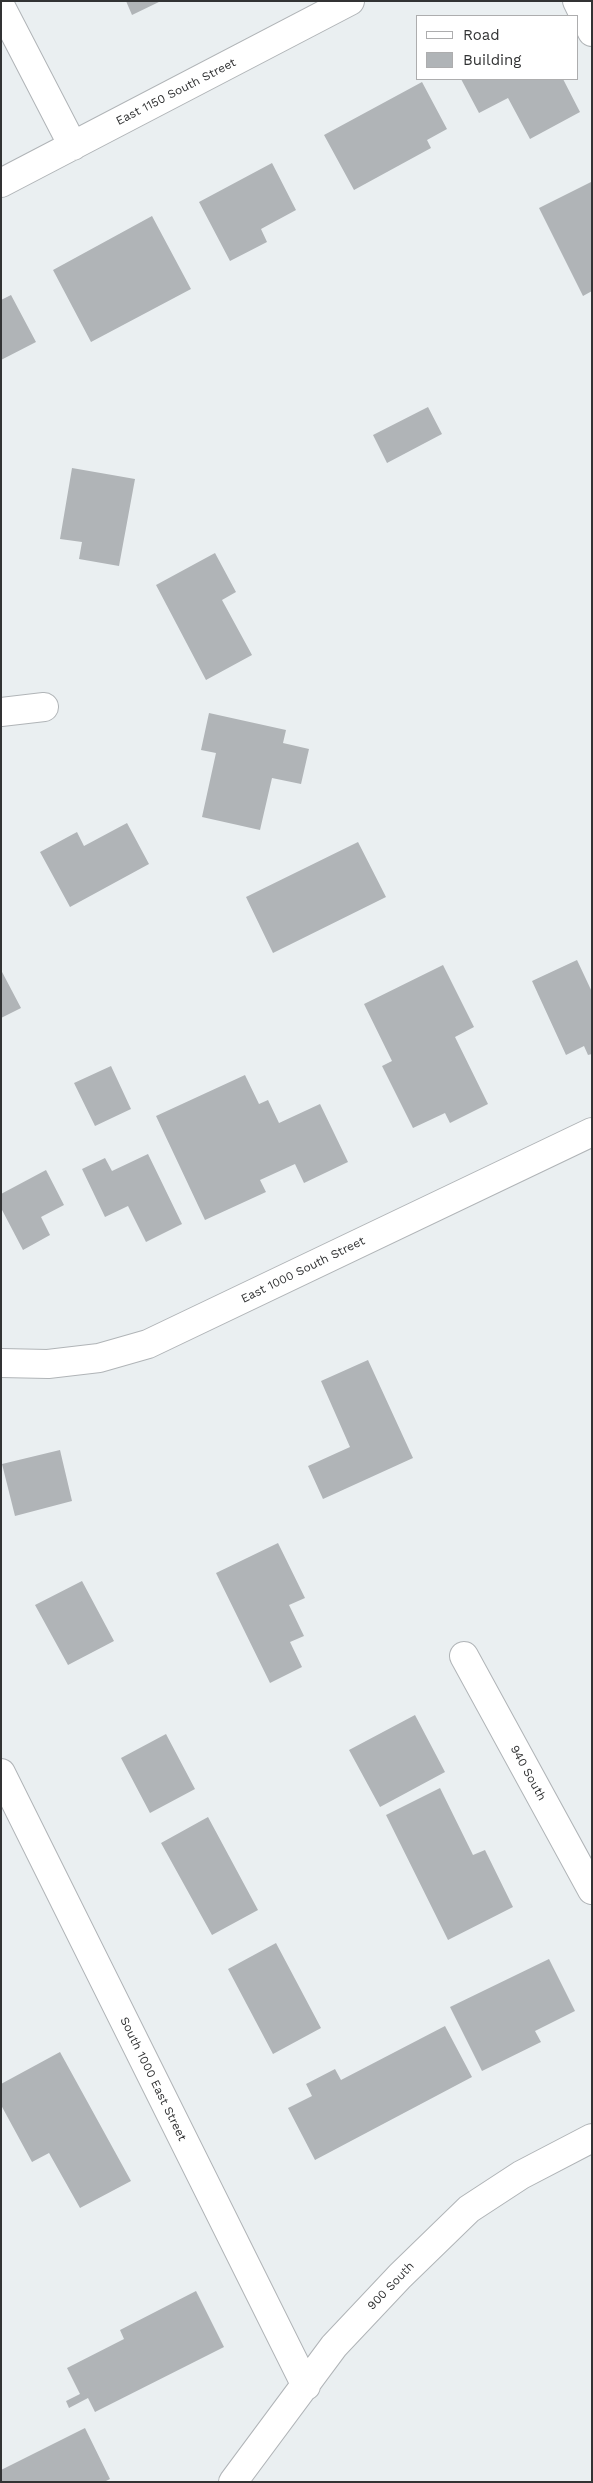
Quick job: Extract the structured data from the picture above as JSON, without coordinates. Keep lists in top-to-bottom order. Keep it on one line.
{"streets":{"street":["East 1150 South Street","East 1000 South Street","940 South","South 1000 East Street","900 South"]},"crossings":[["South 1000 East Street","900 South"]],"legend":["Road","Building"]}
